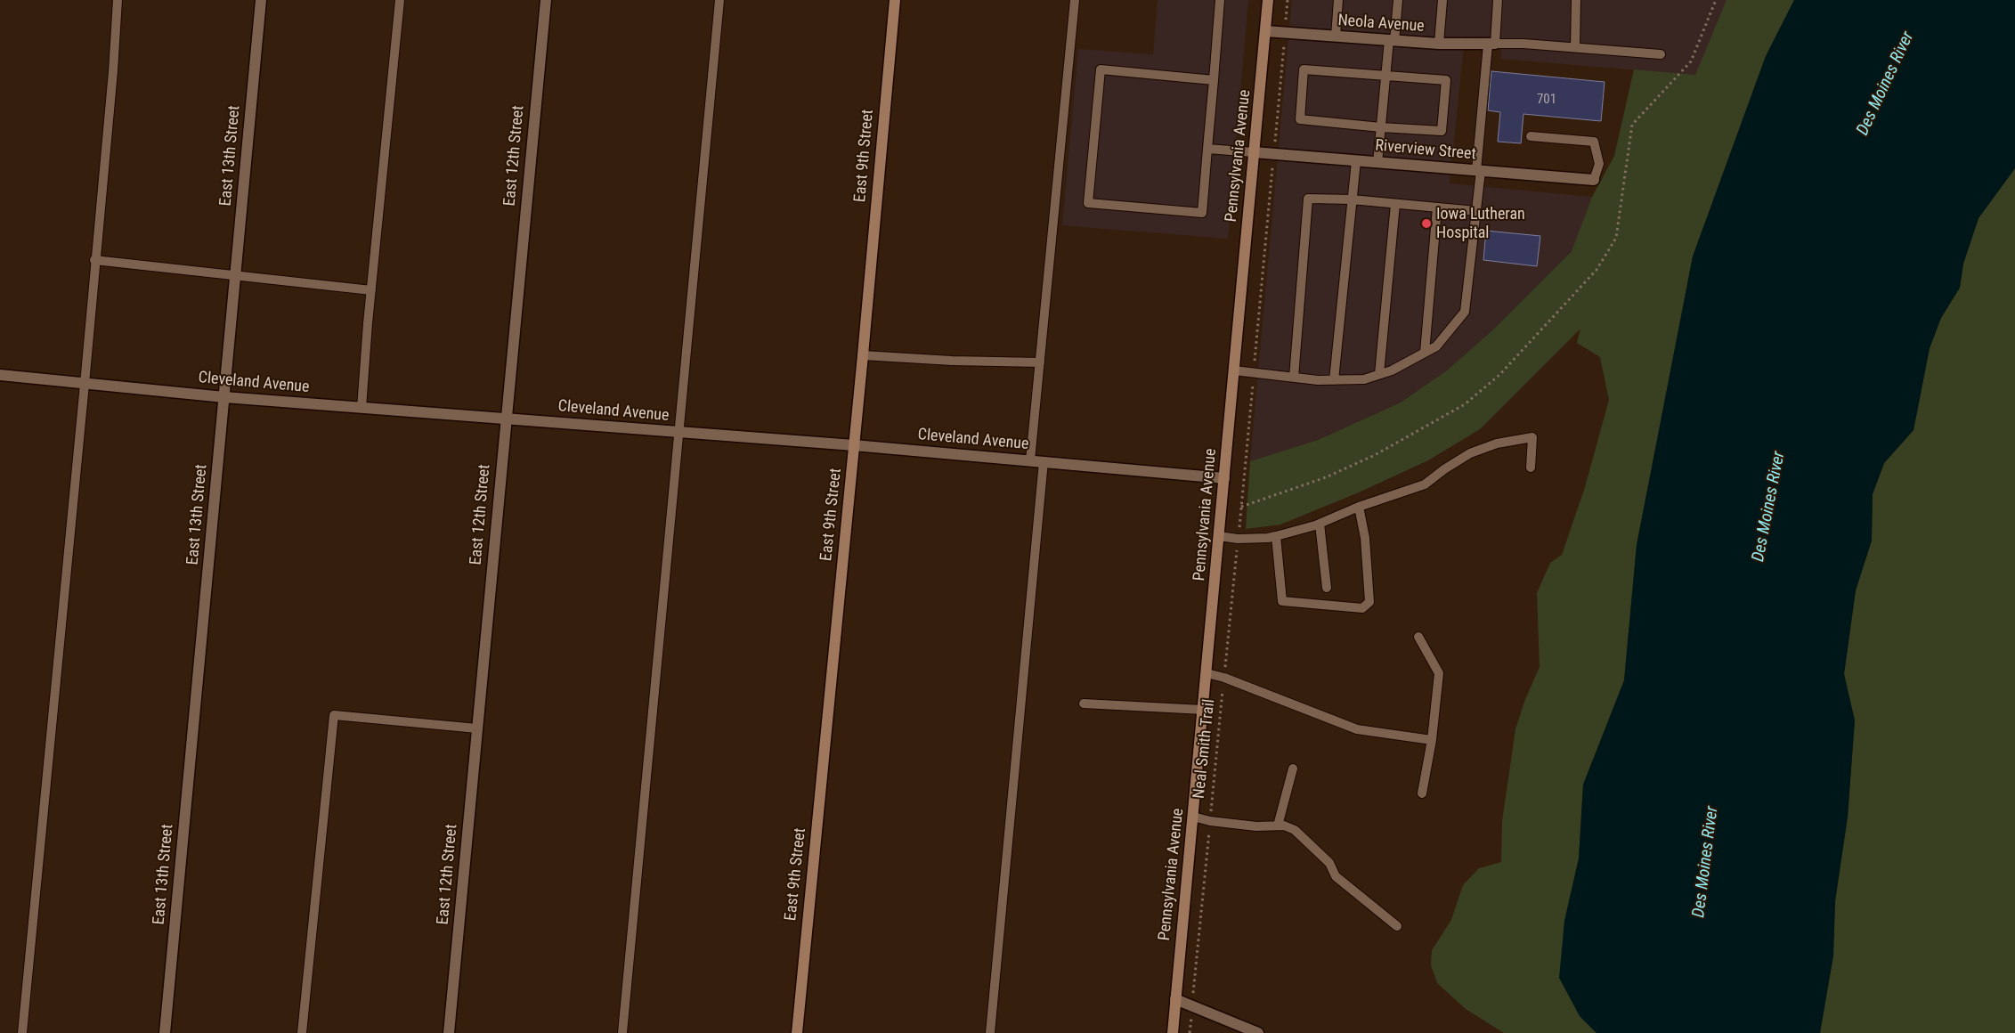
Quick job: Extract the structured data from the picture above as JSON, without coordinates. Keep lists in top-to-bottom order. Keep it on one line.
{"streets":{"street":["Neola Avenue","Riverview Street","East 13th Street","East 12th Street","East 9th Street","Pennsylvania Avenue","Cleveland Avenue"],"path":["Neal Smith Trail"]},"crossings":[["Neola Avenue","Pennsylvania Avenue"],["Neola Avenue","Neal Smith Trail"],["Riverview Street","Pennsylvania Avenue"],["Riverview Street","Neal Smith Trail"],["East 13th Street","Cleveland Avenue"],["East 12th Street","Cleveland Avenue"],["East 9th Street","Cleveland Avenue"],["Pennsylvania Avenue","Cleveland Avenue"]],"water":["Des Moines River"],"places":["Iowa Lutheran Hospital"],"house_numbers":["701"]}
